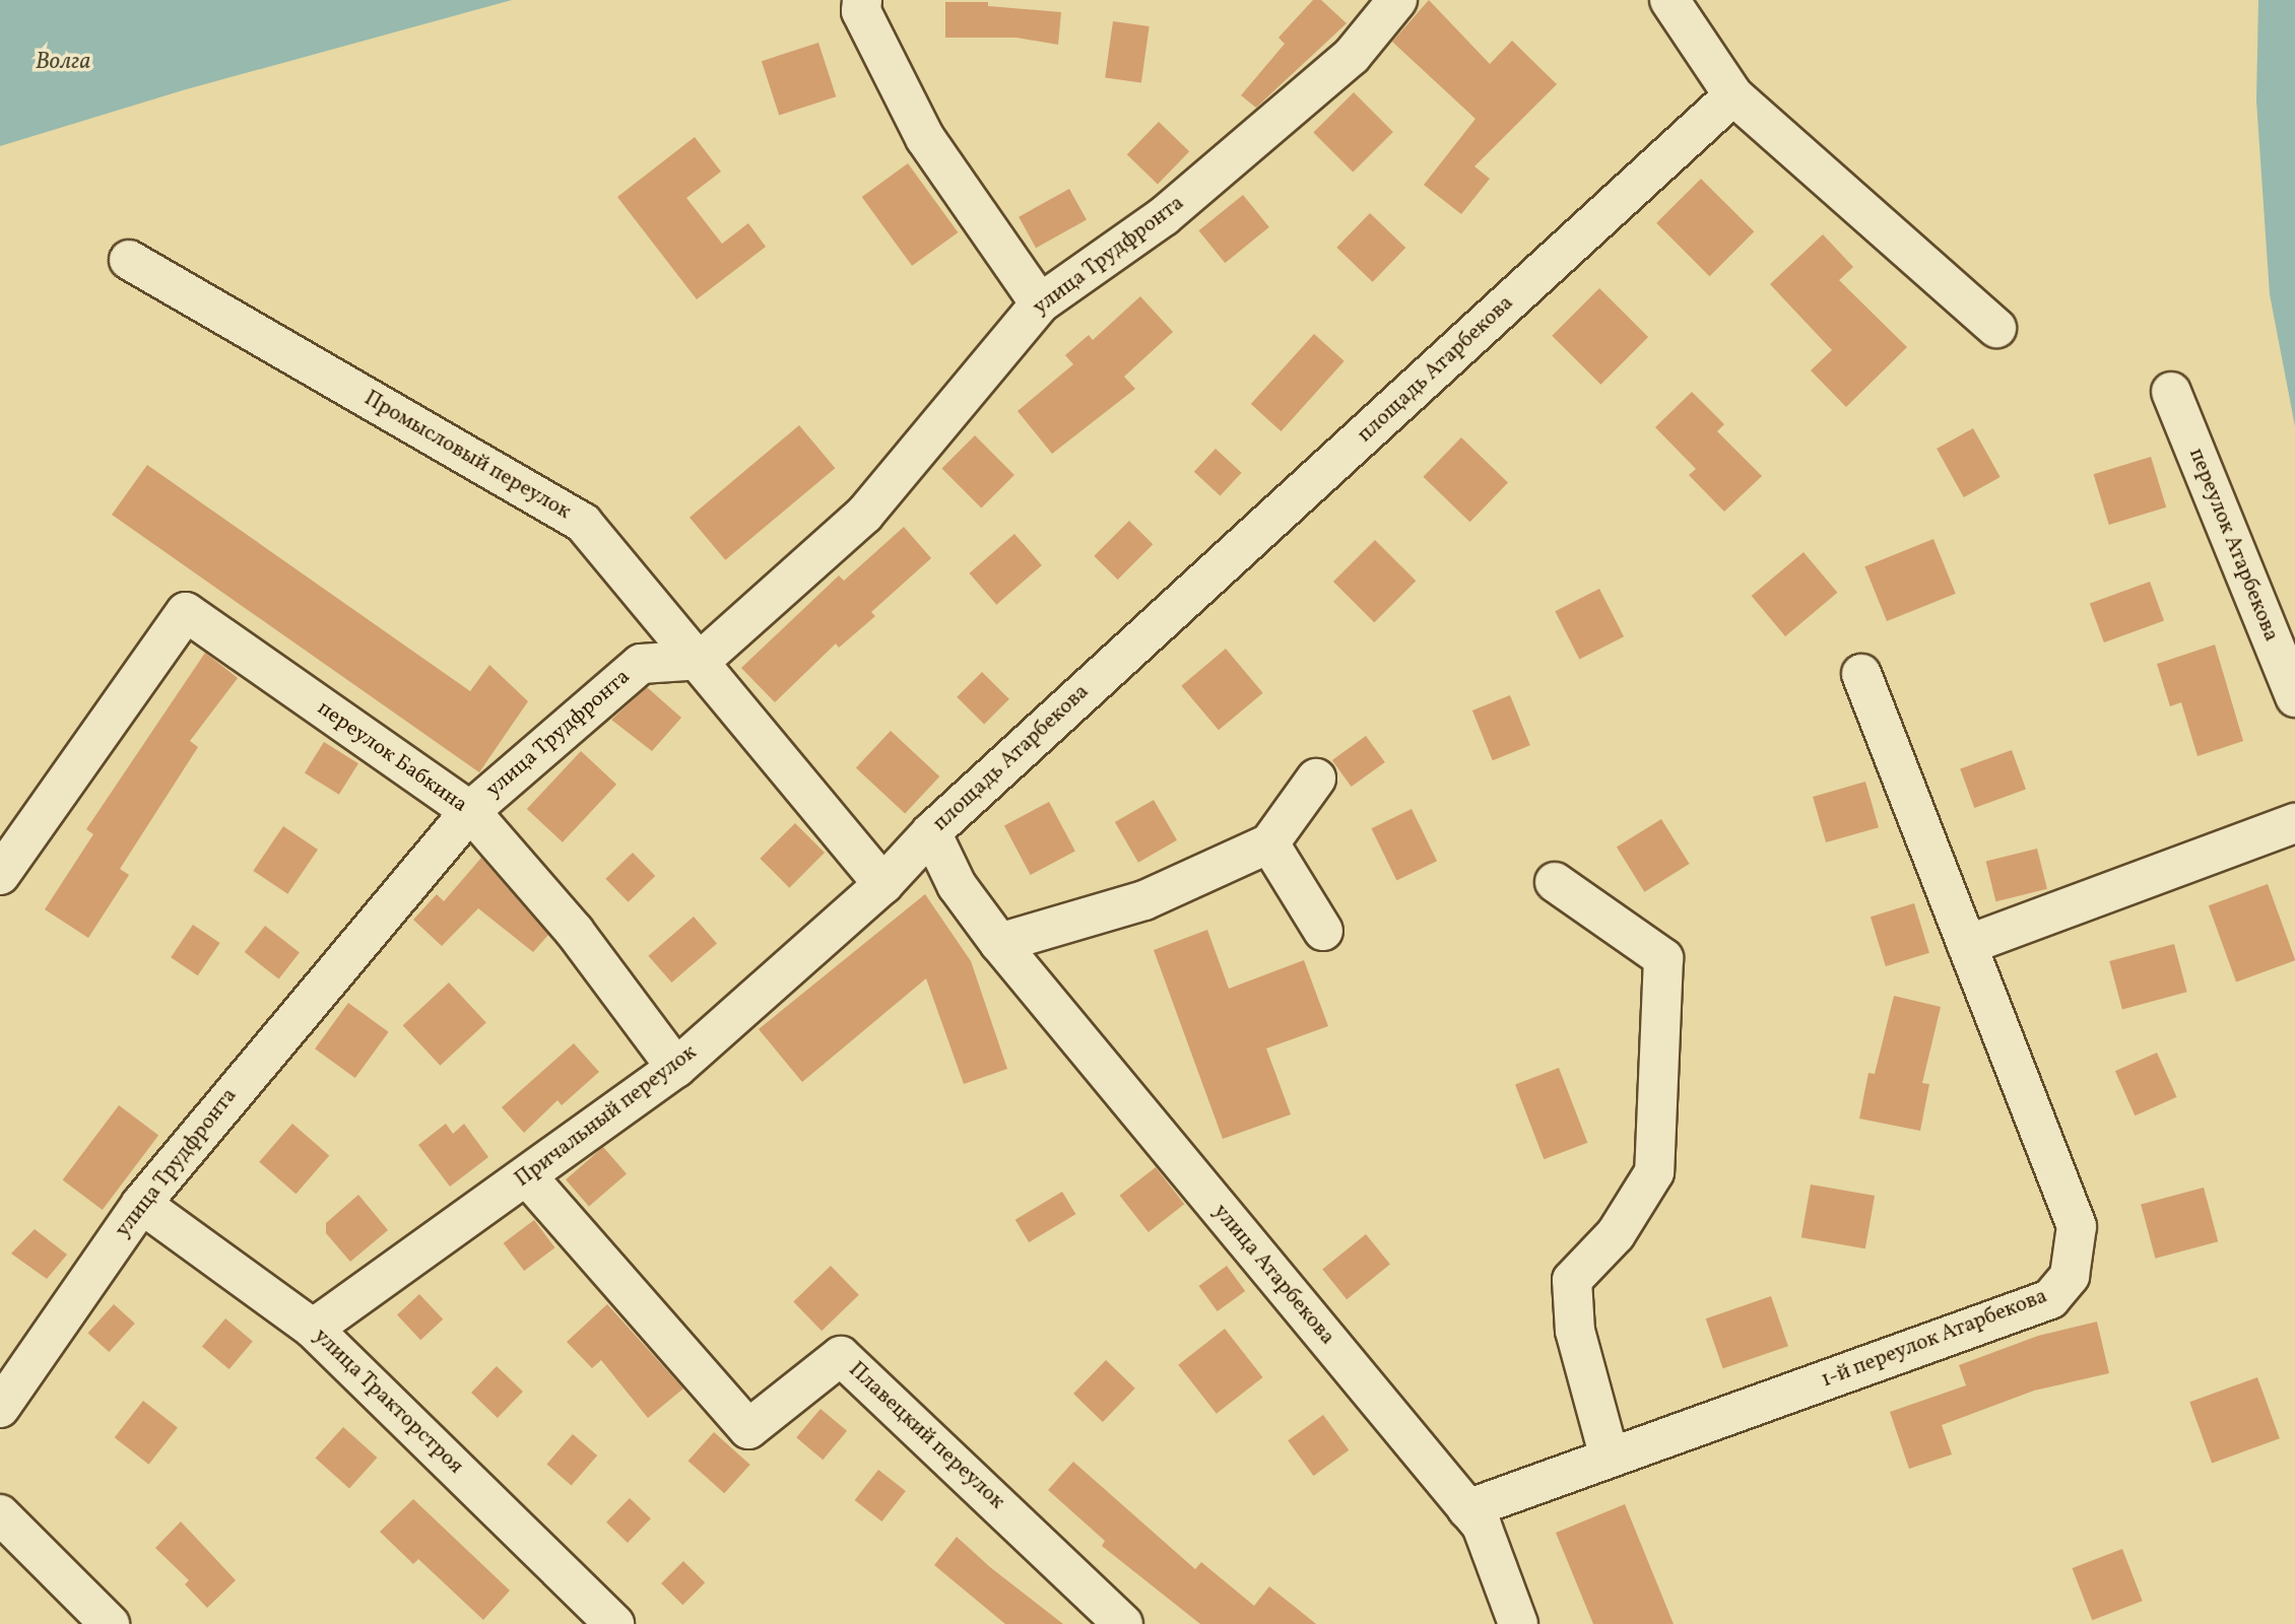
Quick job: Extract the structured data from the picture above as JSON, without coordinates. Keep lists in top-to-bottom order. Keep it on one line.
{"streets":{"street":["улица Трудфронта","площадь Атарбекова","Промысловый переулок","переулок Атарбекова","переулок Бабкина","Причальный переулок","улица Атарбекова","1-й переулок Атарбекова","улица Тракторстроя","Плавецкий переулок"]},"crossings":[["улица Трудфронта","Промысловый переулок"],["улица Трудфронта","переулок Бабкина"],["улица Трудфронта","улица Тракторстроя"],["площадь Атарбекова","Промысловый переулок"],["площадь Атарбекова","Причальный переулок"],["площадь Атарбекова","улица Атарбекова"],["Промысловый переулок","Причальный переулок"],["переулок Бабкина","Причальный переулок"],["Причальный переулок","улица Тракторстроя"],["Причальный переулок","Плавецкий переулок"],["улица Атарбекова","1-й переулок Атарбекова"]],"water":["Волга"]}
